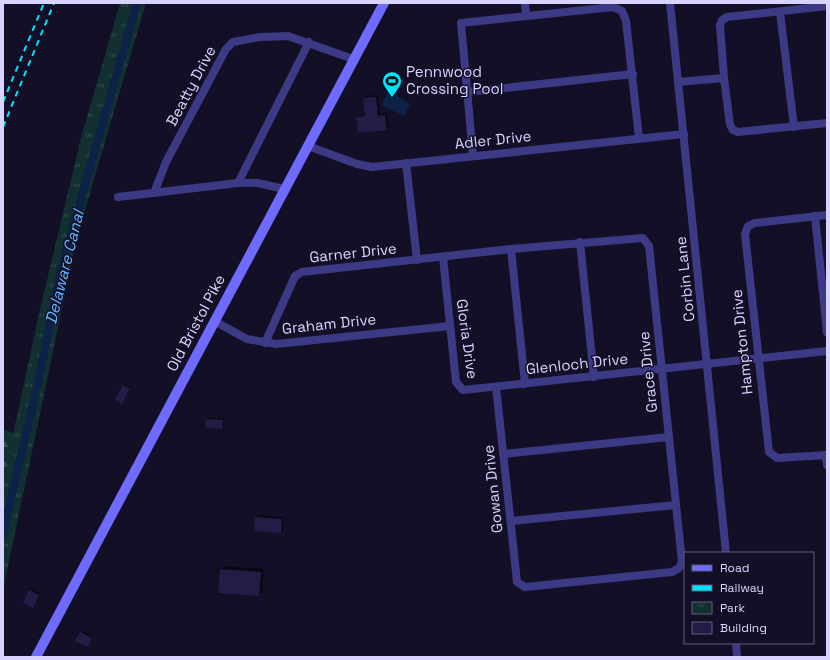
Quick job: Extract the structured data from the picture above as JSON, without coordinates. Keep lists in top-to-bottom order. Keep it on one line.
{"streets":{"main road":["Old Bristol Pike"],"street":["Beatty Drive","Adler Drive","Garner Drive","Corbin Lane","Graham Drive","Gloria Drive","Hampton Drive","Glenloch Drive","Grace Drive","Gowan Drive"]},"crossings":[["Beatty Drive","Old Bristol Pike"],["Adler Drive","Garner Drive"],["Adler Drive","Corbin Lane"],["Adler Drive","Old Bristol Pike"],["Garner Drive","Graham Drive"],["Garner Drive","Gloria Drive"],["Garner Drive","Grace Drive"],["Corbin Lane","Glenloch Drive"],["Old Bristol Pike","Graham Drive"],["Graham Drive","Gloria Drive"],["Gloria Drive","Glenloch Drive"],["Gloria Drive","Gowan Drive"],["Hampton Drive","Glenloch Drive"],["Glenloch Drive","Grace Drive"],["Glenloch Drive","Gowan Drive"],["Grace Drive","Gowan Drive"]],"water":["Delaware Canal"],"places":{"sports":["Pennwood Crossing Pool"]},"legend":["Road","Railway","Park","Building"]}
